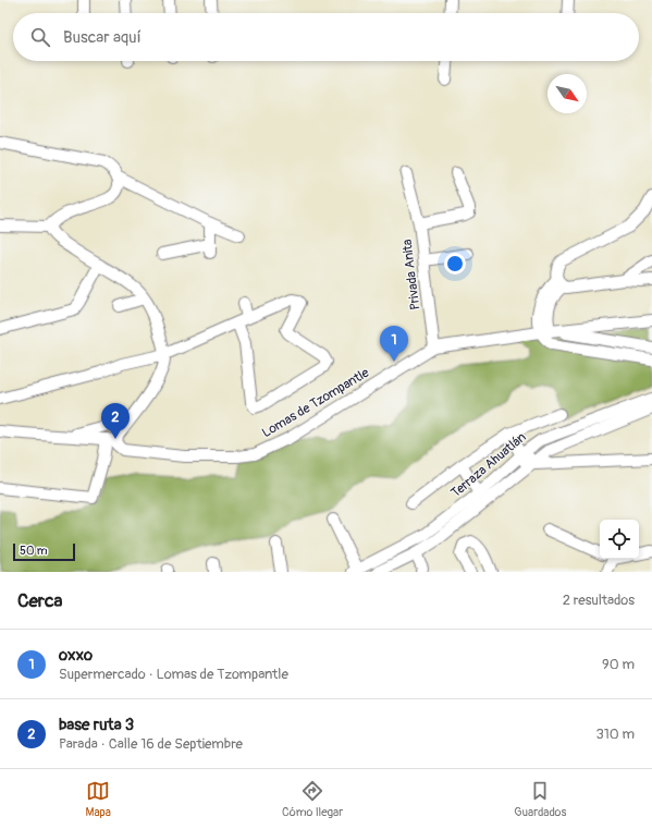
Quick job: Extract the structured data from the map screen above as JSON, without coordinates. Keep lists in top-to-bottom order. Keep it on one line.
{"streets":{"street":["Privada Anita","Lomas de Tzompantle","Terraza Ahuatlán"]},"crossings":[["Privada Anita","Lomas de Tzompantle"]],"scale_bar":"50 m","north":"bottom right","page":{"search":"Buscar aquí","pins":["1","2"],"scale":"50 m","heading":["Cerca","2 resultados"],"list":[{"mark":"1","name":"oxxo","note":"Supermercado · Lomas de Tzompantle","value":"90 m"},{"mark":"2","name":"base ruta 3","note":"Parada · Calle 16 de Septiembre","value":"310 m"}],"nav":["Mapa","Cómo llegar","Guardados"]}}
